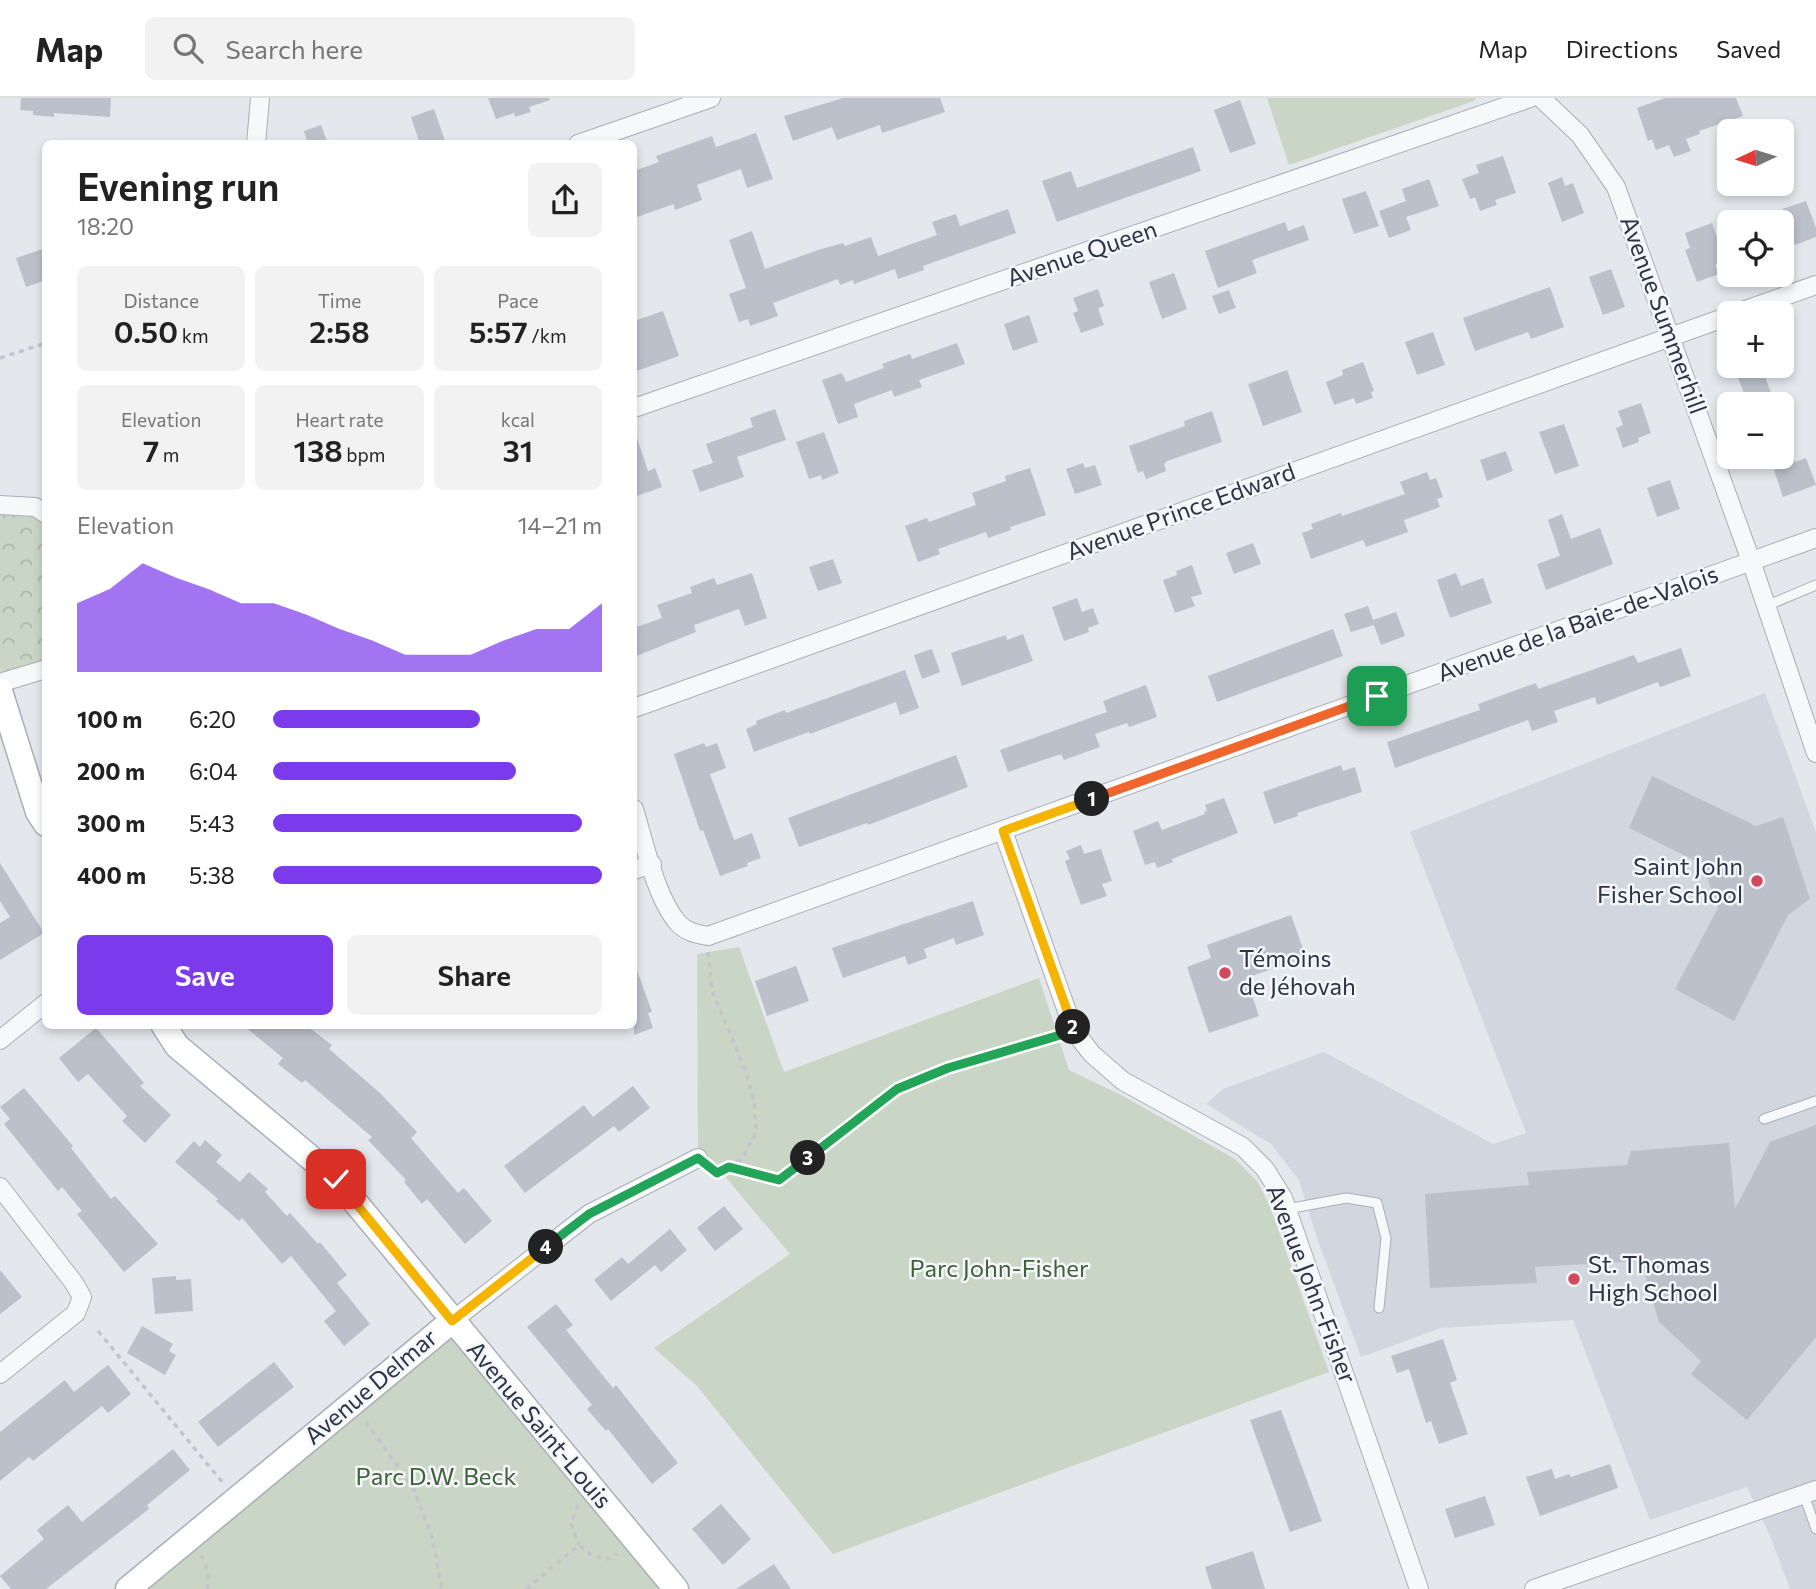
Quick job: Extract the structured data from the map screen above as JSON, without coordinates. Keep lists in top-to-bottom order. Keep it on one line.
{"streets":{"street":["Avenue Queen","Avenue Summerhill","Avenue Prince Edward","Avenue de la Baie-de-Valois","Avenue John-Fisher","Avenue Delmar","Avenue Saint-Louis"]},"crossings":[["Avenue Summerhill","Avenue Prince Edward"],["Avenue Summerhill","Avenue de la Baie-de-Valois"],["Avenue de la Baie-de-Valois","Avenue John-Fisher"],["Avenue Delmar","Avenue Saint-Louis"]],"parks":["Parc John-Fisher","Parc D.W. Beck"],"places":["Saint John Fisher School","Témoins de Jéhovah","St. Thomas High School"],"north":"left","page":{"header":"Map","search":"Search here","nav":["Map","Directions","Saved"],"map_buttons":["+","−"],"heading":["Evening run","18:20"],"stats":[["Distance","0.50 km"],["Time","2:58"],["Pace","5:57 /km"],["Elevation","7 m"],["Heart rate","138 bpm"],["kcal","31"]],"chart":["Elevation","14–21 m"],"list":[{"name":"100 m","note":"6:20"},{"name":"200 m","note":"6:04"},{"name":"300 m","note":"5:43"},{"name":"400 m","note":"5:38"}],"pins":["1","2","3","4"],"buttons":["Save","Share"]}}
